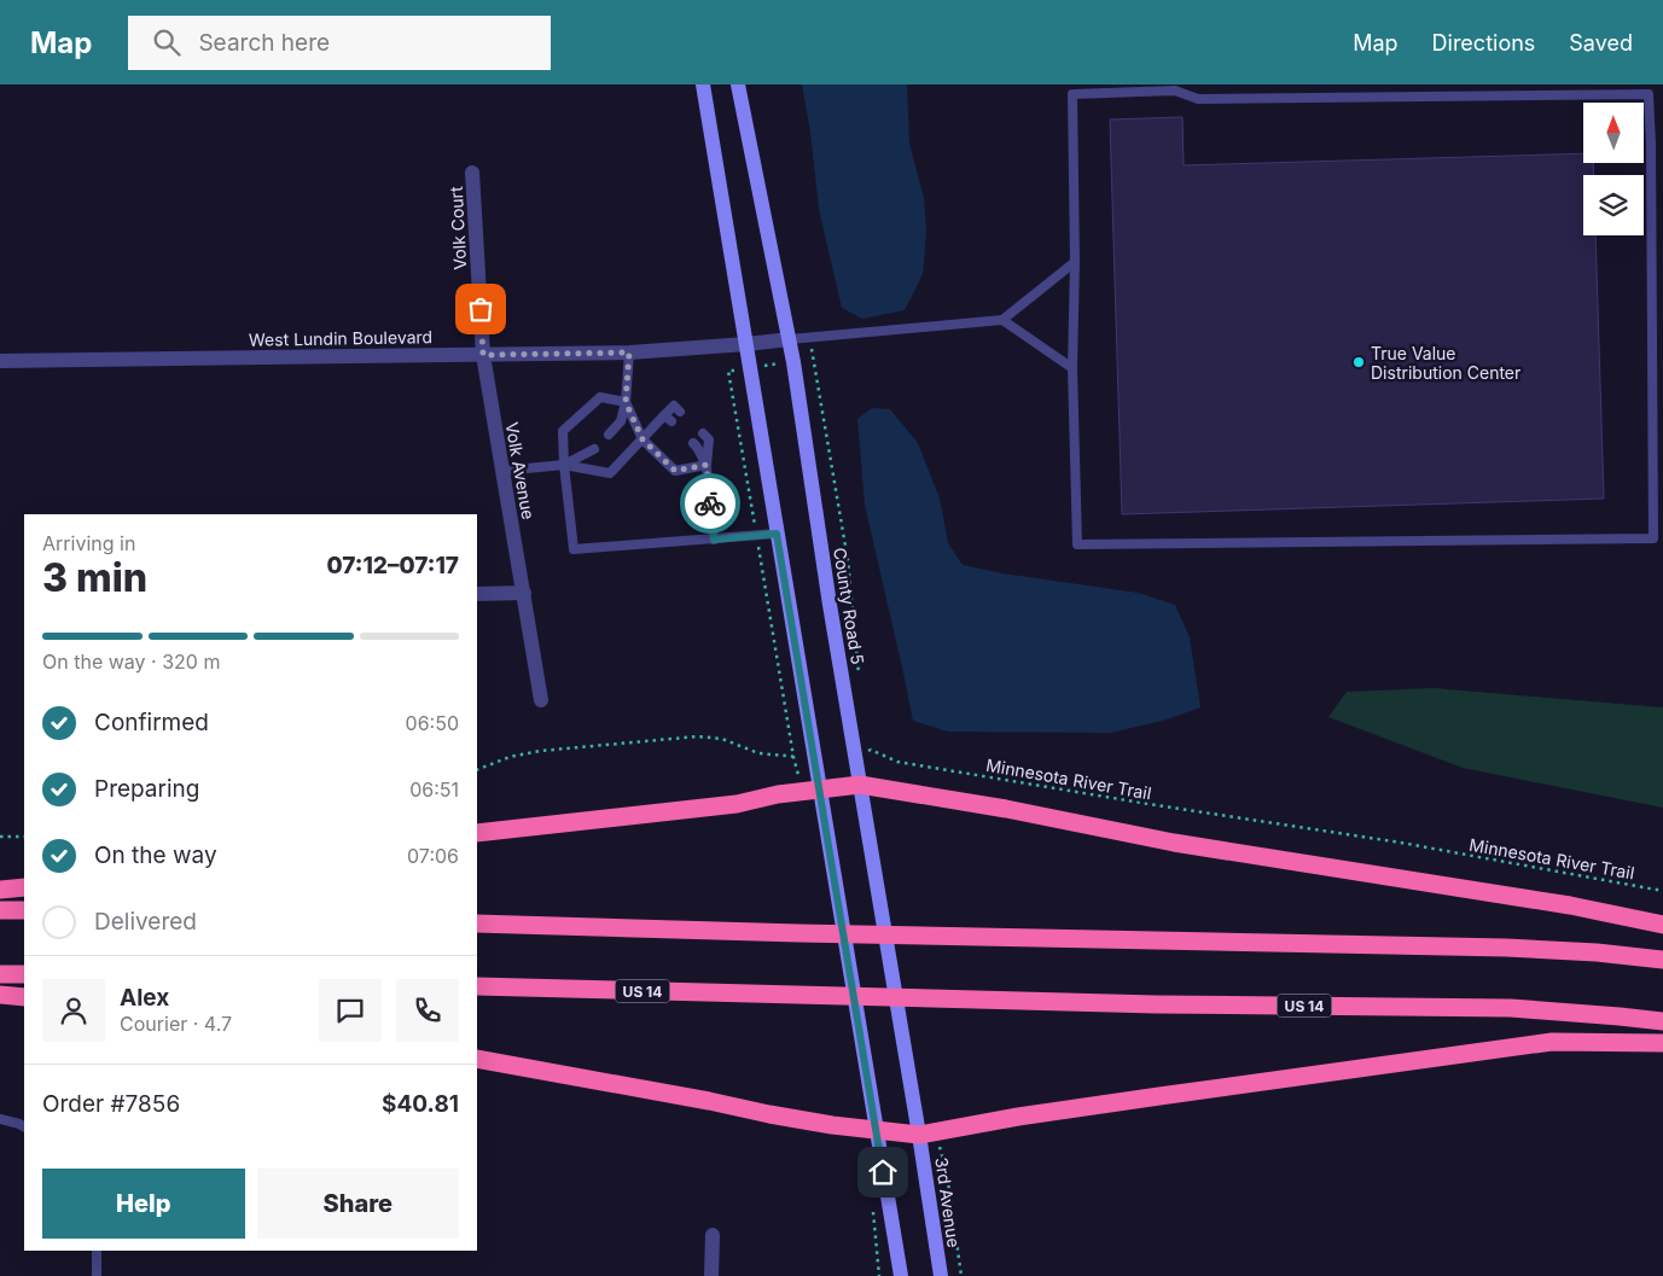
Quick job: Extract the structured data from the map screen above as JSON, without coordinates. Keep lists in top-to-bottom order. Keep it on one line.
{"streets":{"highway":["US 14"],"street":["Volk Court","West Lundin Boulevard","Volk Avenue","County Road 5","3rd Avenue"],"path":["Minnesota River Trail"]},"crossings":[["Volk Court","West Lundin Boulevard"],["Volk Court","Volk Avenue"],["West Lundin Boulevard","Volk Avenue"],["West Lundin Boulevard","County Road 5"],["County Road 5","3rd Avenue"]],"places":["True Value Distribution Center"],"north":"top","page":{"header":"Map","search":"Search here","nav":["Map","Directions","Saved"],"heading":["3 min","Arriving in","07:12–07:17"],"panel":["Alex","Courier · 4.7","Order #7856","$40.81"],"bar":"On the way · 320 m","list":[["Confirmed","06:50"],["Preparing","06:51"],["On the way","07:06"],"Delivered"],"buttons":["Help","Share"]}}
